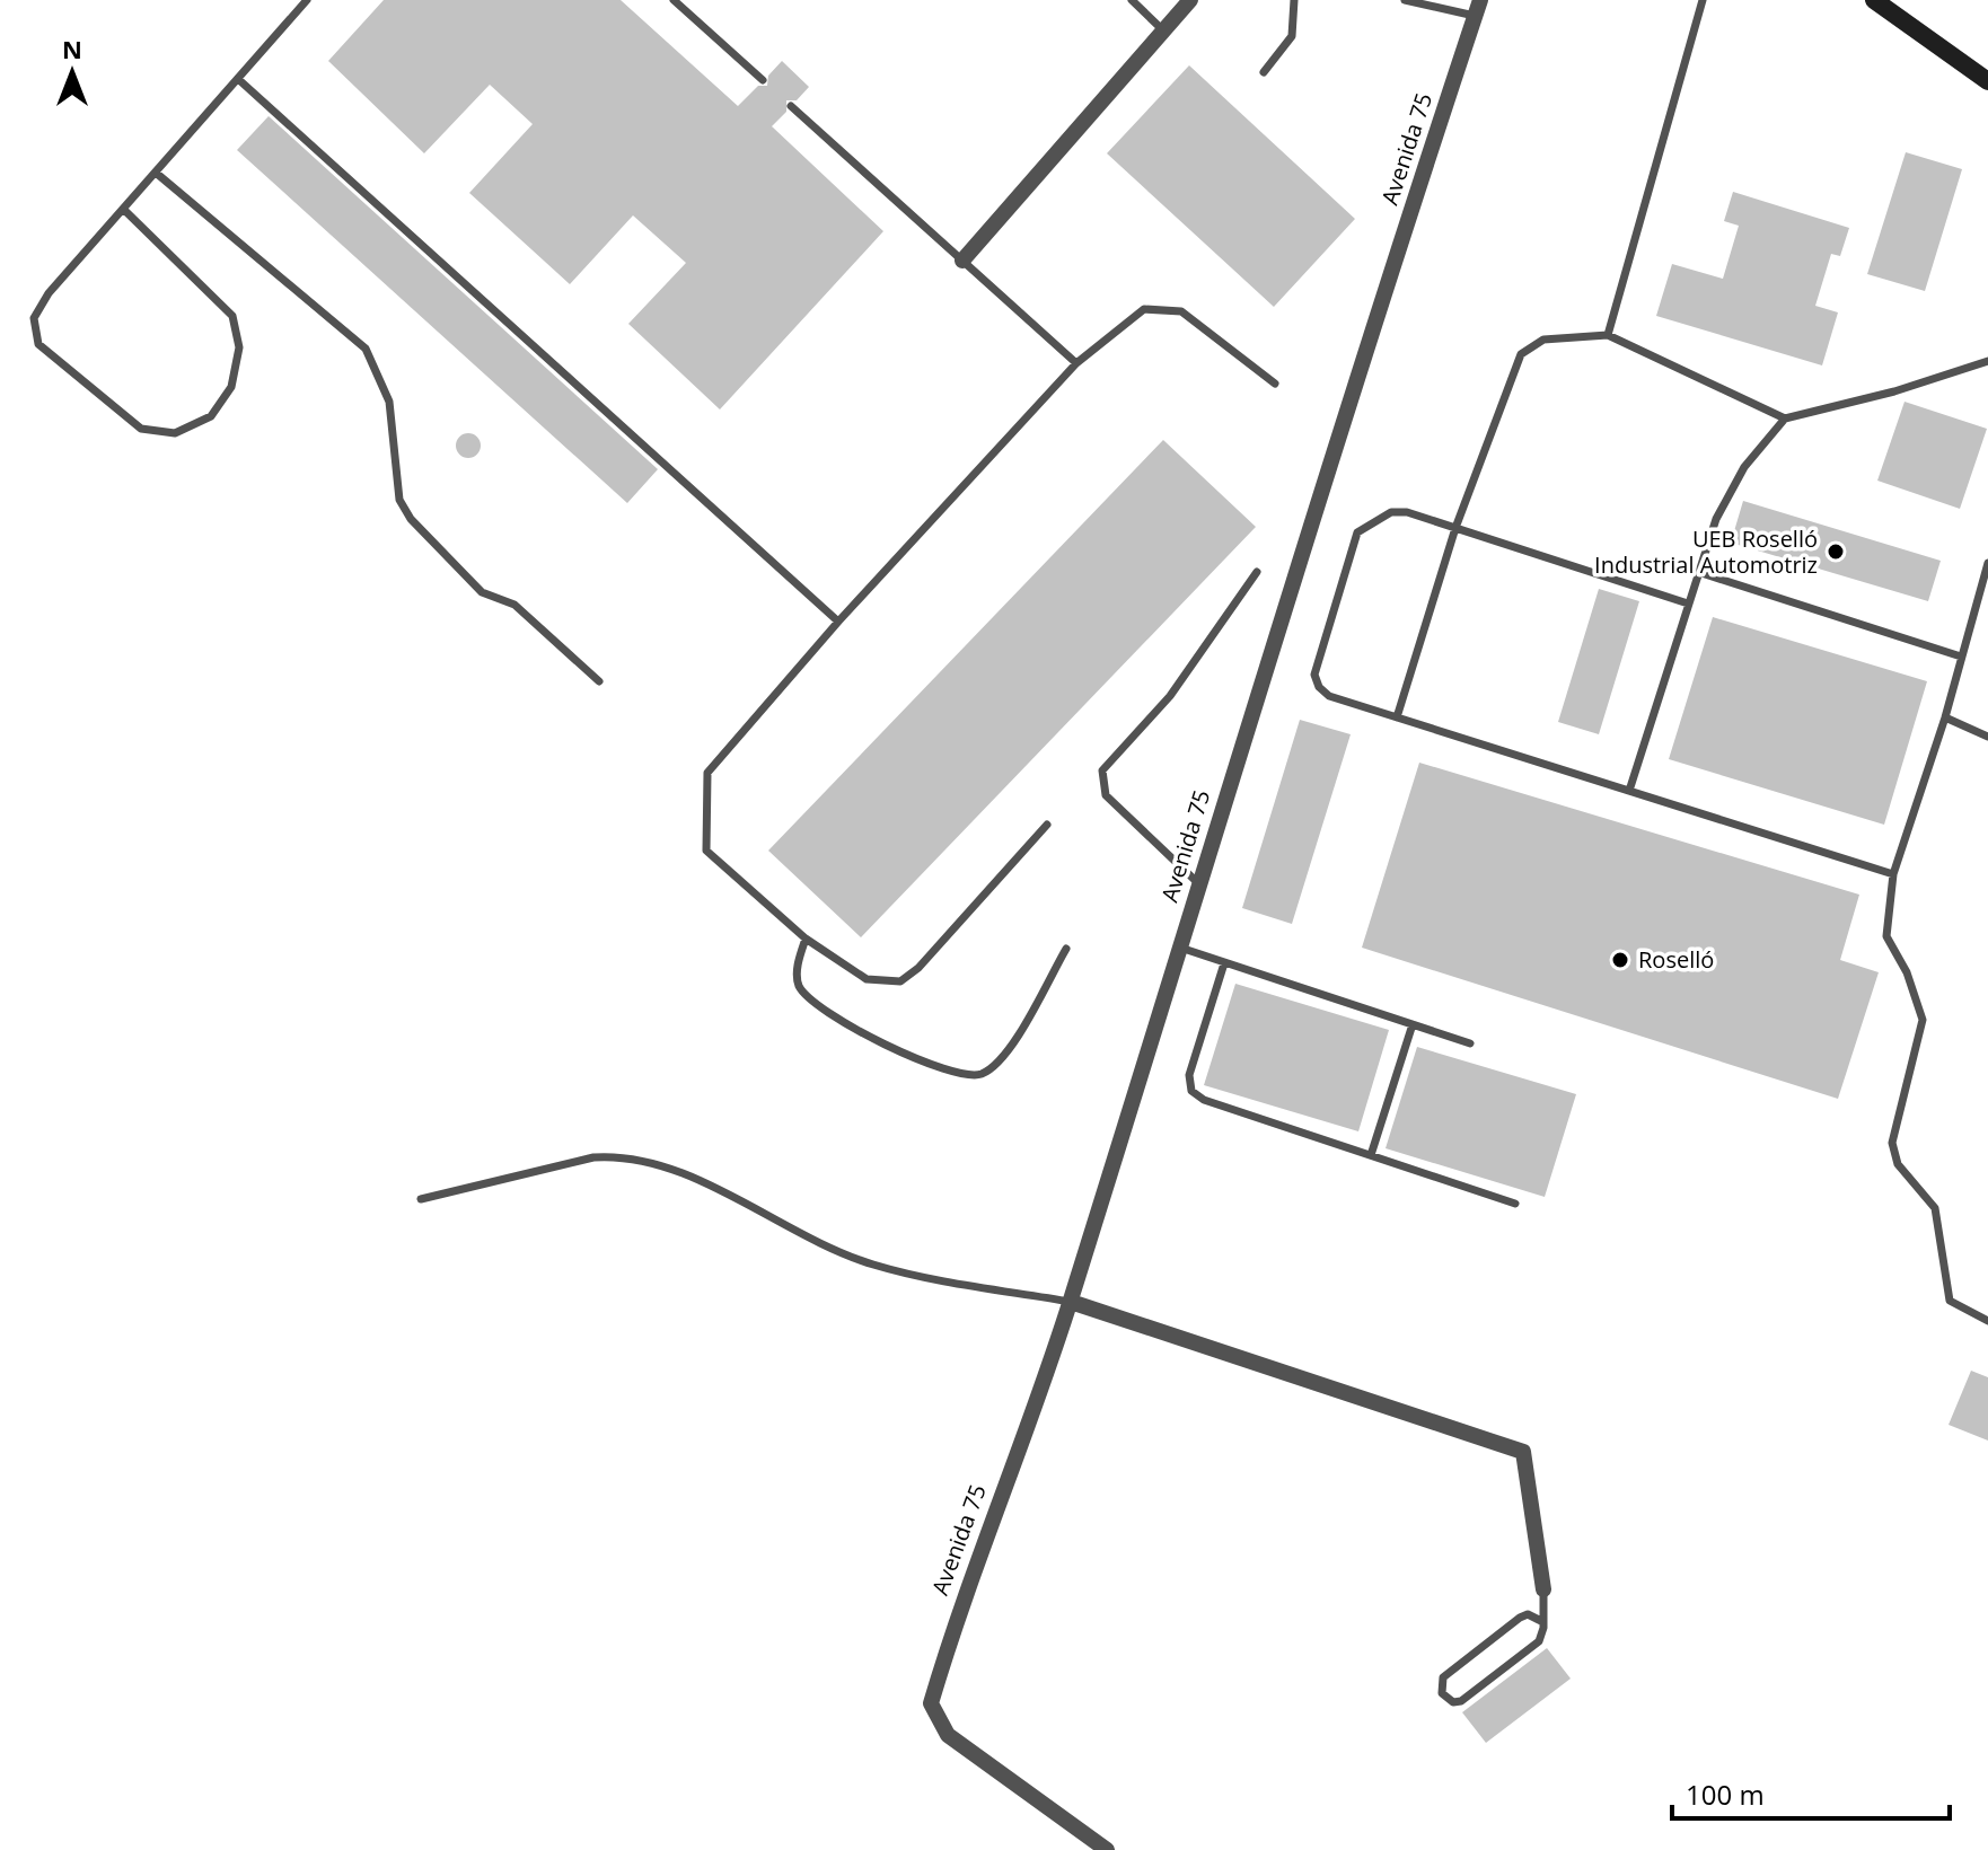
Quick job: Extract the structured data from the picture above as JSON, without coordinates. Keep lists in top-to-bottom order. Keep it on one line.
{"streets":{"street":["Avenida 75"]},"places":["UEB Roselló Industrial Automotriz","Roselló"],"scale_bar":"100 m","north":"top"}
